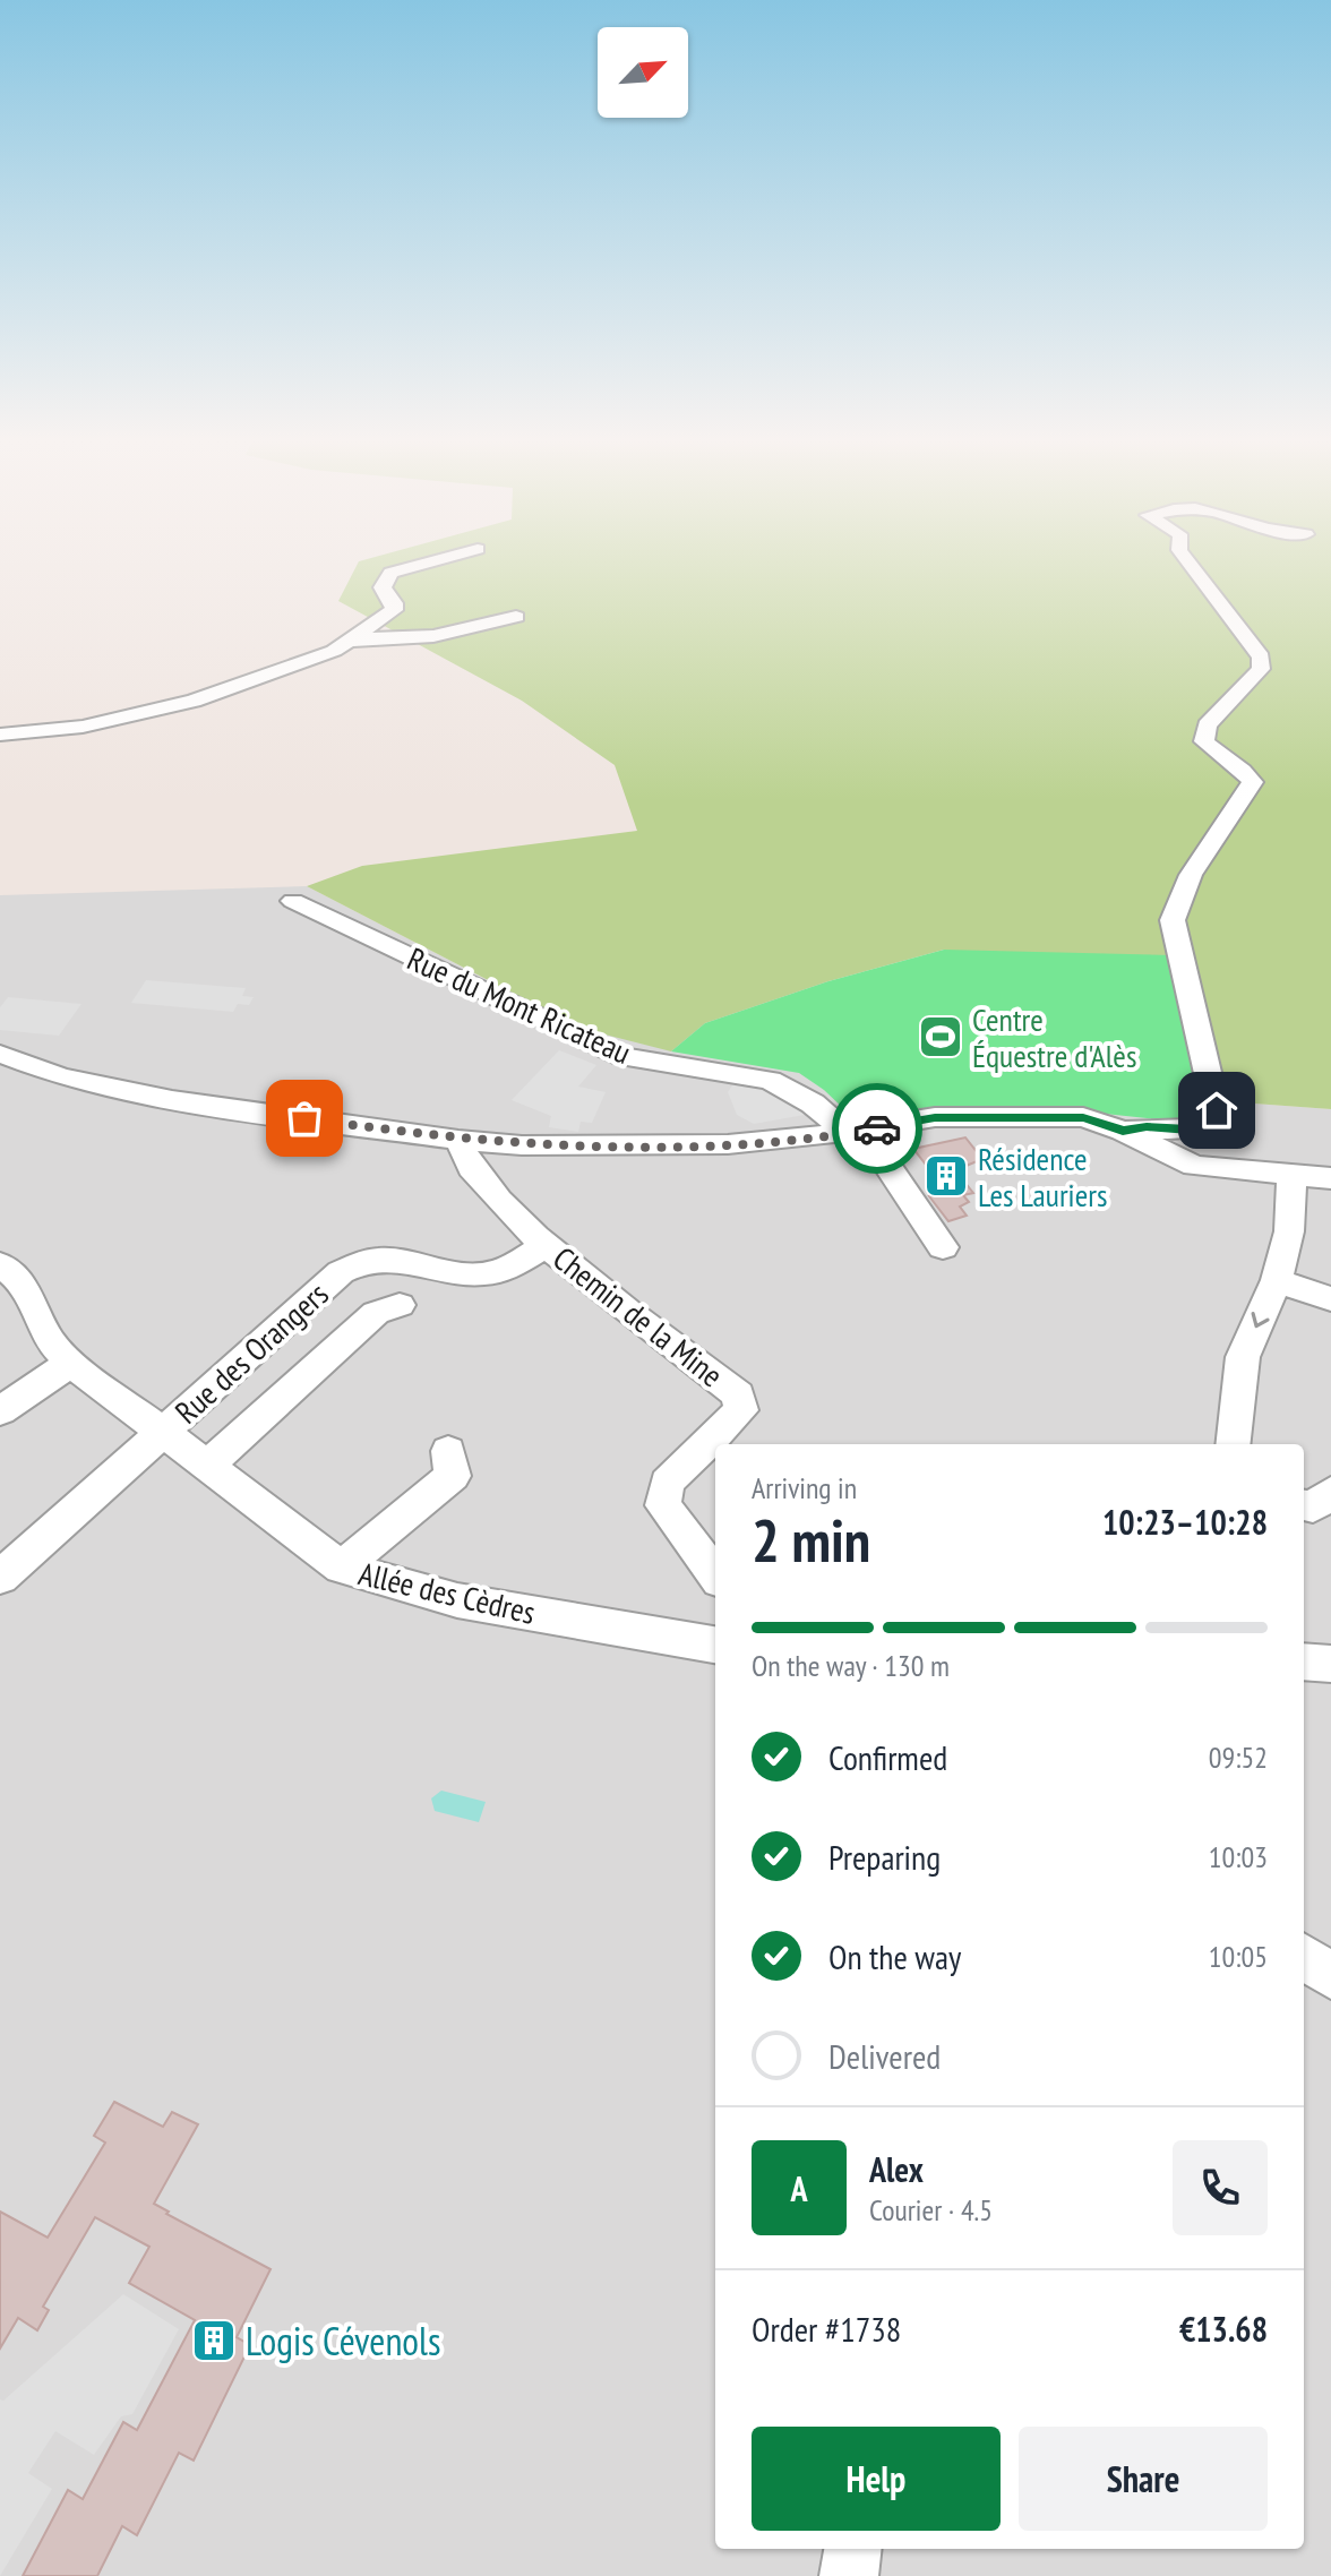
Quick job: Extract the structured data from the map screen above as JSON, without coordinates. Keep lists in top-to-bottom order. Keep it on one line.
{"streets":{"street":["Rue du Mont Ricateau","Chemin de la Mine","Rue des Orangers","Allée des Cèdres"]},"crossings":[["Chemin de la Mine","Rue des Orangers"],["Rue des Orangers","Allée des Cèdres"]],"places":{"sports":["Centre Équestre d'Alès"],"building":["Résidence Les Lauriers","Logis Cévenols"]},"north":"top right","page":{"heading":["2 min","Arriving in","10:23–10:28"],"panel":["Alex","Courier · 4.5","Order #1738","€13.68"],"bar":"On the way · 130 m","list":[["Confirmed","09:52"],["Preparing","10:03"],["On the way","10:05"],"Delivered"],"round":"A","buttons":["Help","Share"]}}
